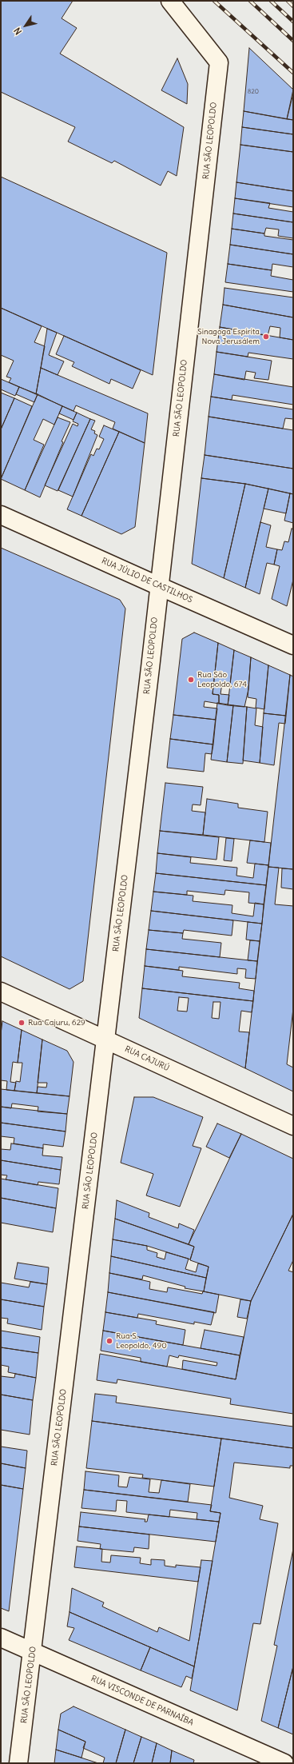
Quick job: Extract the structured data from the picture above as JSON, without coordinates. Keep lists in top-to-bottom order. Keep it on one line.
{"streets":{"street":["RUA SÃO LEOPOLDO","RUA JÚLIO DE CASTILHOS","RUA CAJURÚ","RUA VISCONDE DE PARNAÍBA"]},"crossings":[["RUA SÃO LEOPOLDO","RUA JÚLIO DE CASTILHOS"],["RUA SÃO LEOPOLDO","RUA CAJURÚ"],["RUA SÃO LEOPOLDO","RUA VISCONDE DE PARNAÍBA"]],"places":["Sinagoga Espírita Nova Jerusálem","Rua São Leopoldo, 674","Rua Cajuru, 629","Rua S. Leopoldo, 490"],"house_numbers":["820"],"north":"bottom left"}
